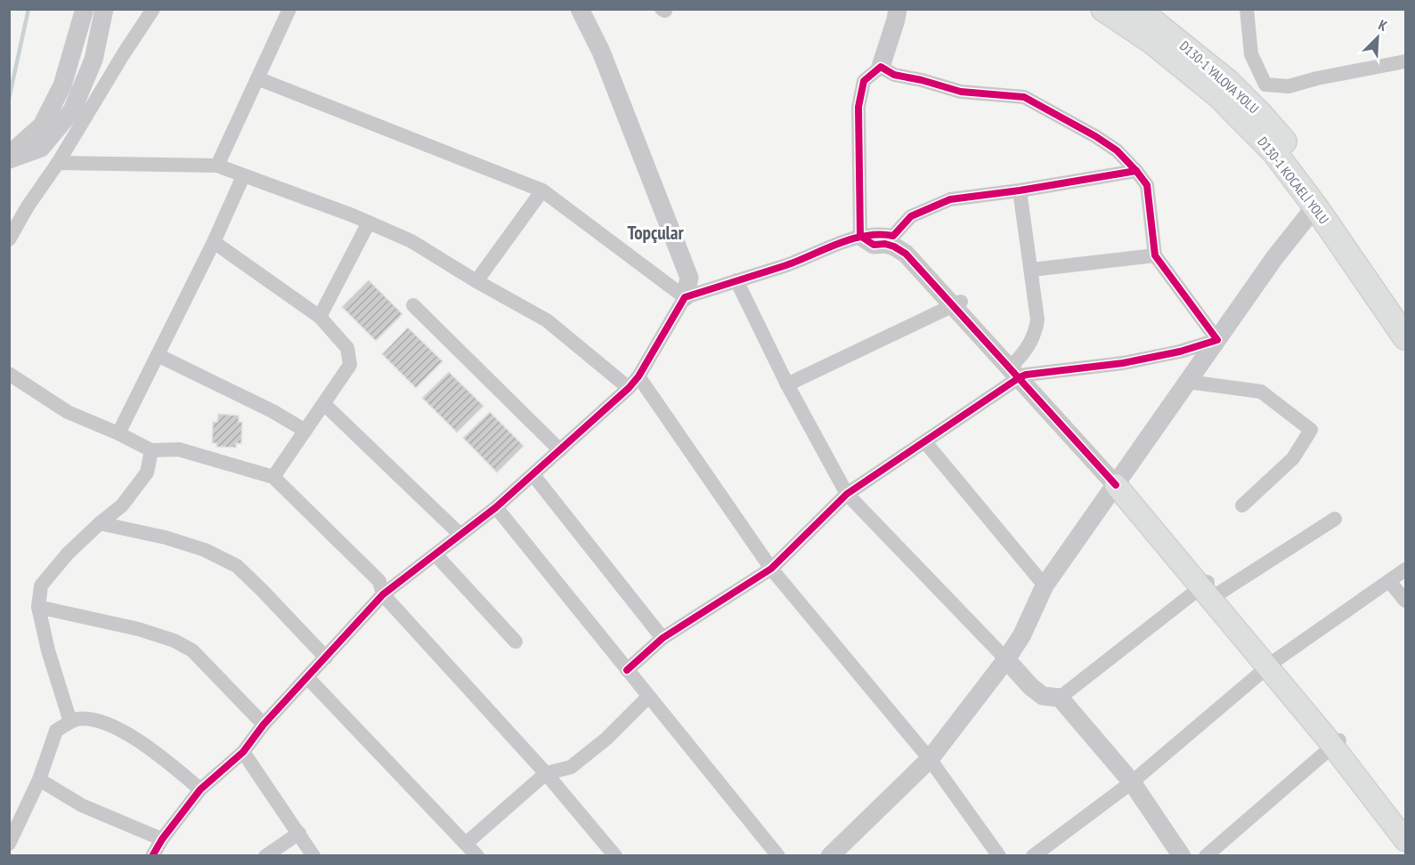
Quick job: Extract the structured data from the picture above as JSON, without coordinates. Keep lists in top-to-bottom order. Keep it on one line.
{"streets":{"highway":["D130-1 YALOVA YOLU","D130-1 KOCAELİ YOLU"]},"districts":["Topçular"],"north":"top right"}
